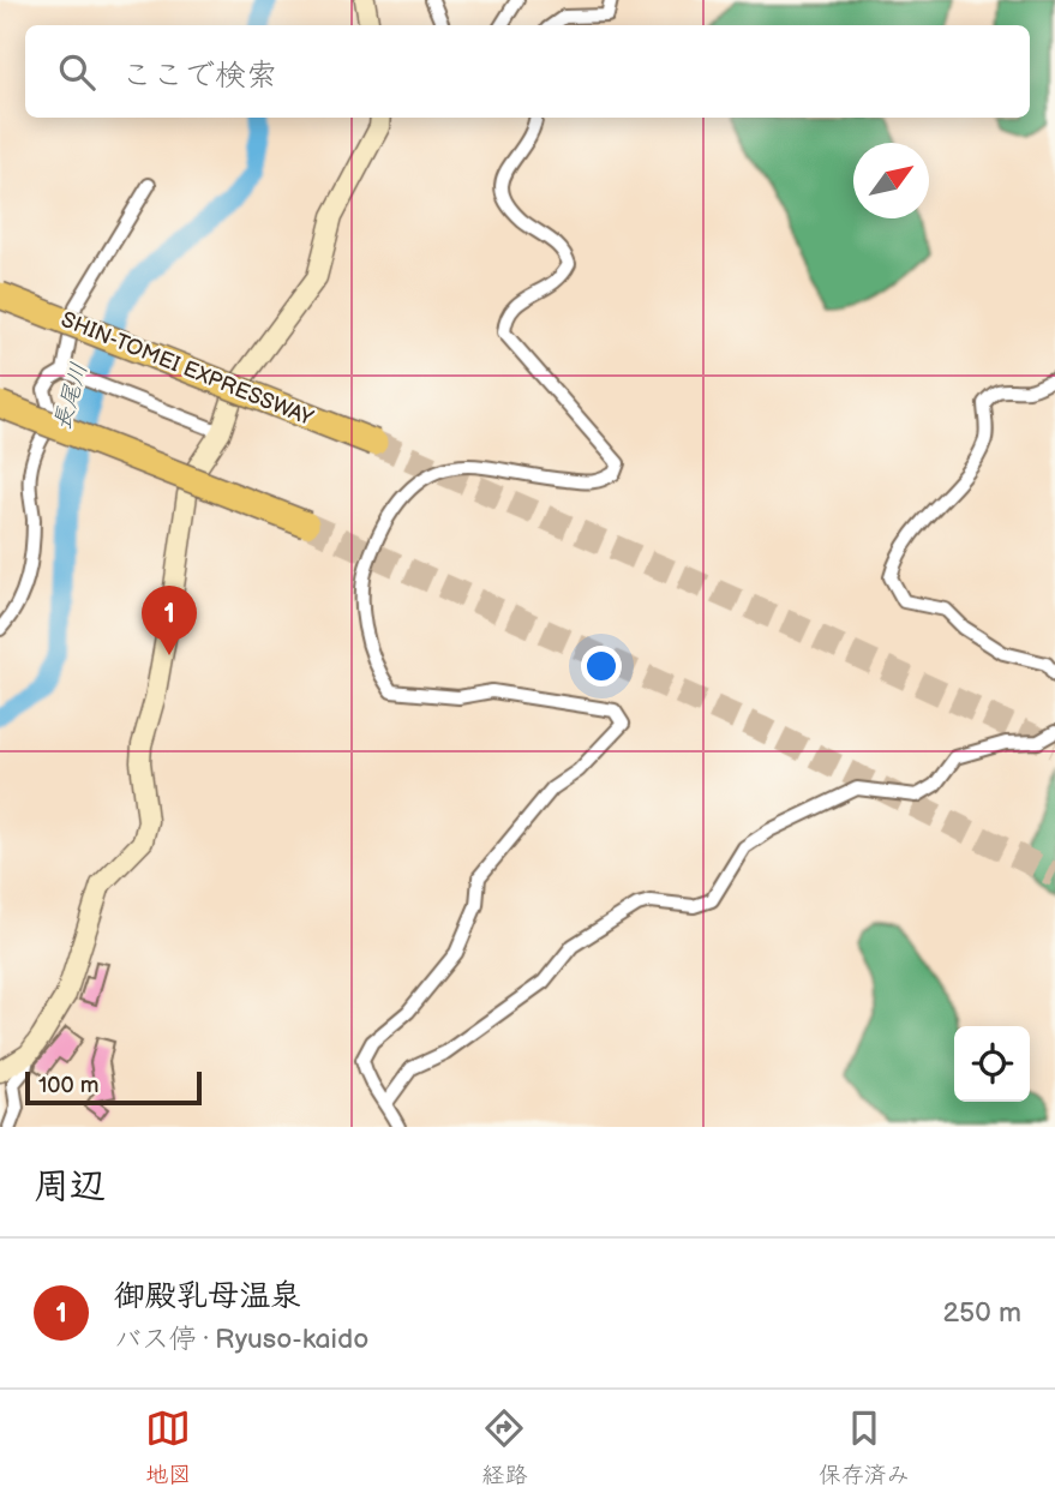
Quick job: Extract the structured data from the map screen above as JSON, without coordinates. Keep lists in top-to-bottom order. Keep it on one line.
{"streets":{"highway":["SHIN-TOMEI EXPRESSWAY"]},"water":["長尾川"],"scale_bar":"100 m","north":"top right","page":{"search":"ここで検索","pins":"1","scale":"100 m","heading":"周辺","list":[{"mark":"1","name":"御殿乳母温泉","note":"バス停 · Ryuso-kaido","value":"250 m"}],"nav":["地図","経路","保存済み"]}}
